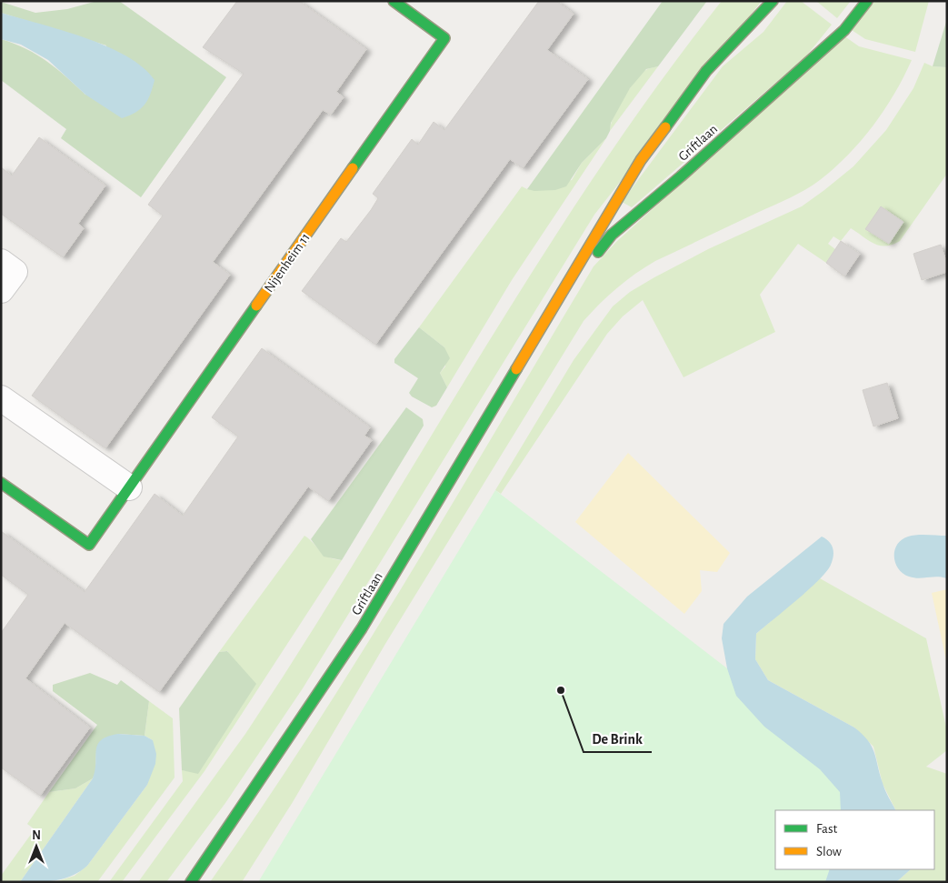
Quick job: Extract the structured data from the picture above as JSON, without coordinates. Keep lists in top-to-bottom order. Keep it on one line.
{"streets":{"street":["Griftlaan","Nijenheim 11"]},"places":["De Brink"],"legend":["Fast","Slow"],"north":"top"}
